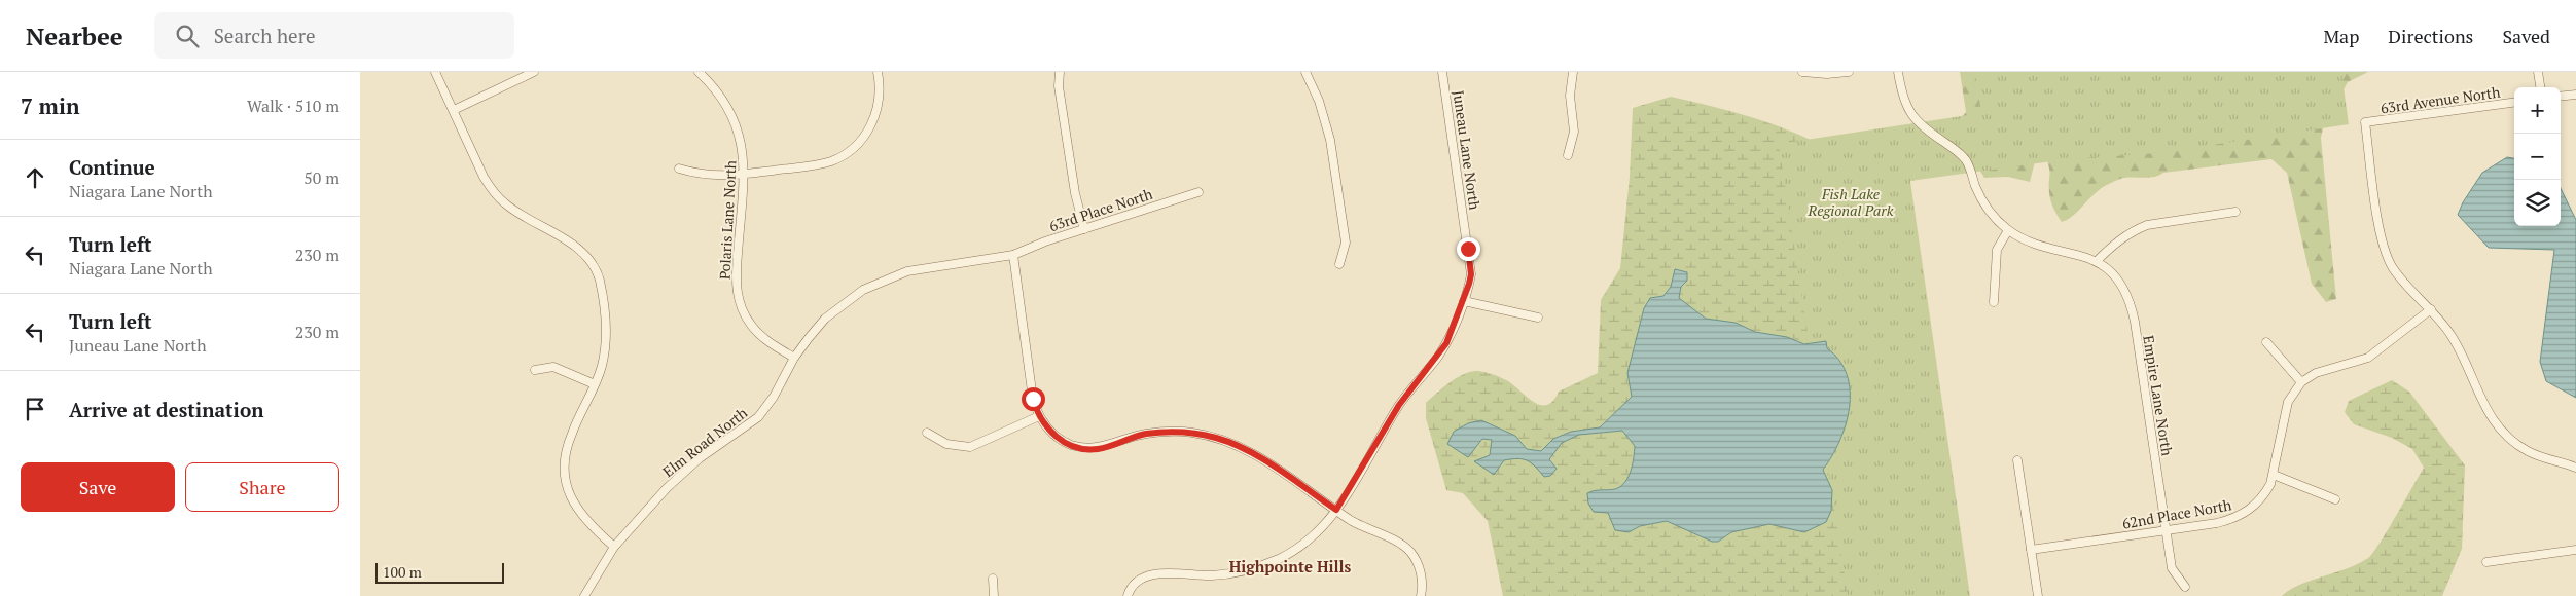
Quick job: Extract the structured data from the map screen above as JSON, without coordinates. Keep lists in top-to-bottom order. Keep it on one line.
{"streets":{"street":["63rd Avenue North","Juneau Lane North","63rd Place North","Polaris Lane North","Empire Lane North","Elm Road North","62nd Place North"]},"crossings":[["63rd Avenue North","62nd Place North"],["63rd Place North","Elm Road North"],["Polaris Lane North","Elm Road North"],["Empire Lane North","62nd Place North"]],"districts":["Highpointe Hills"],"parks":["Fish Lake Regional Park"],"scale_bar":"100 m","page":{"header":"Nearbee","search":"Search here","nav":["Map","Directions","Saved"],"heading":["7 min","Walk · 510 m"],"map_buttons":["+","−"],"list":[["Continue","Niagara Lane North","50 m"],["Turn left","Niagara Lane North","230 m"],["Turn left","Juneau Lane North","230 m"],"Arrive at destination"],"buttons":["Save","Share"],"scale":"100 m"}}
